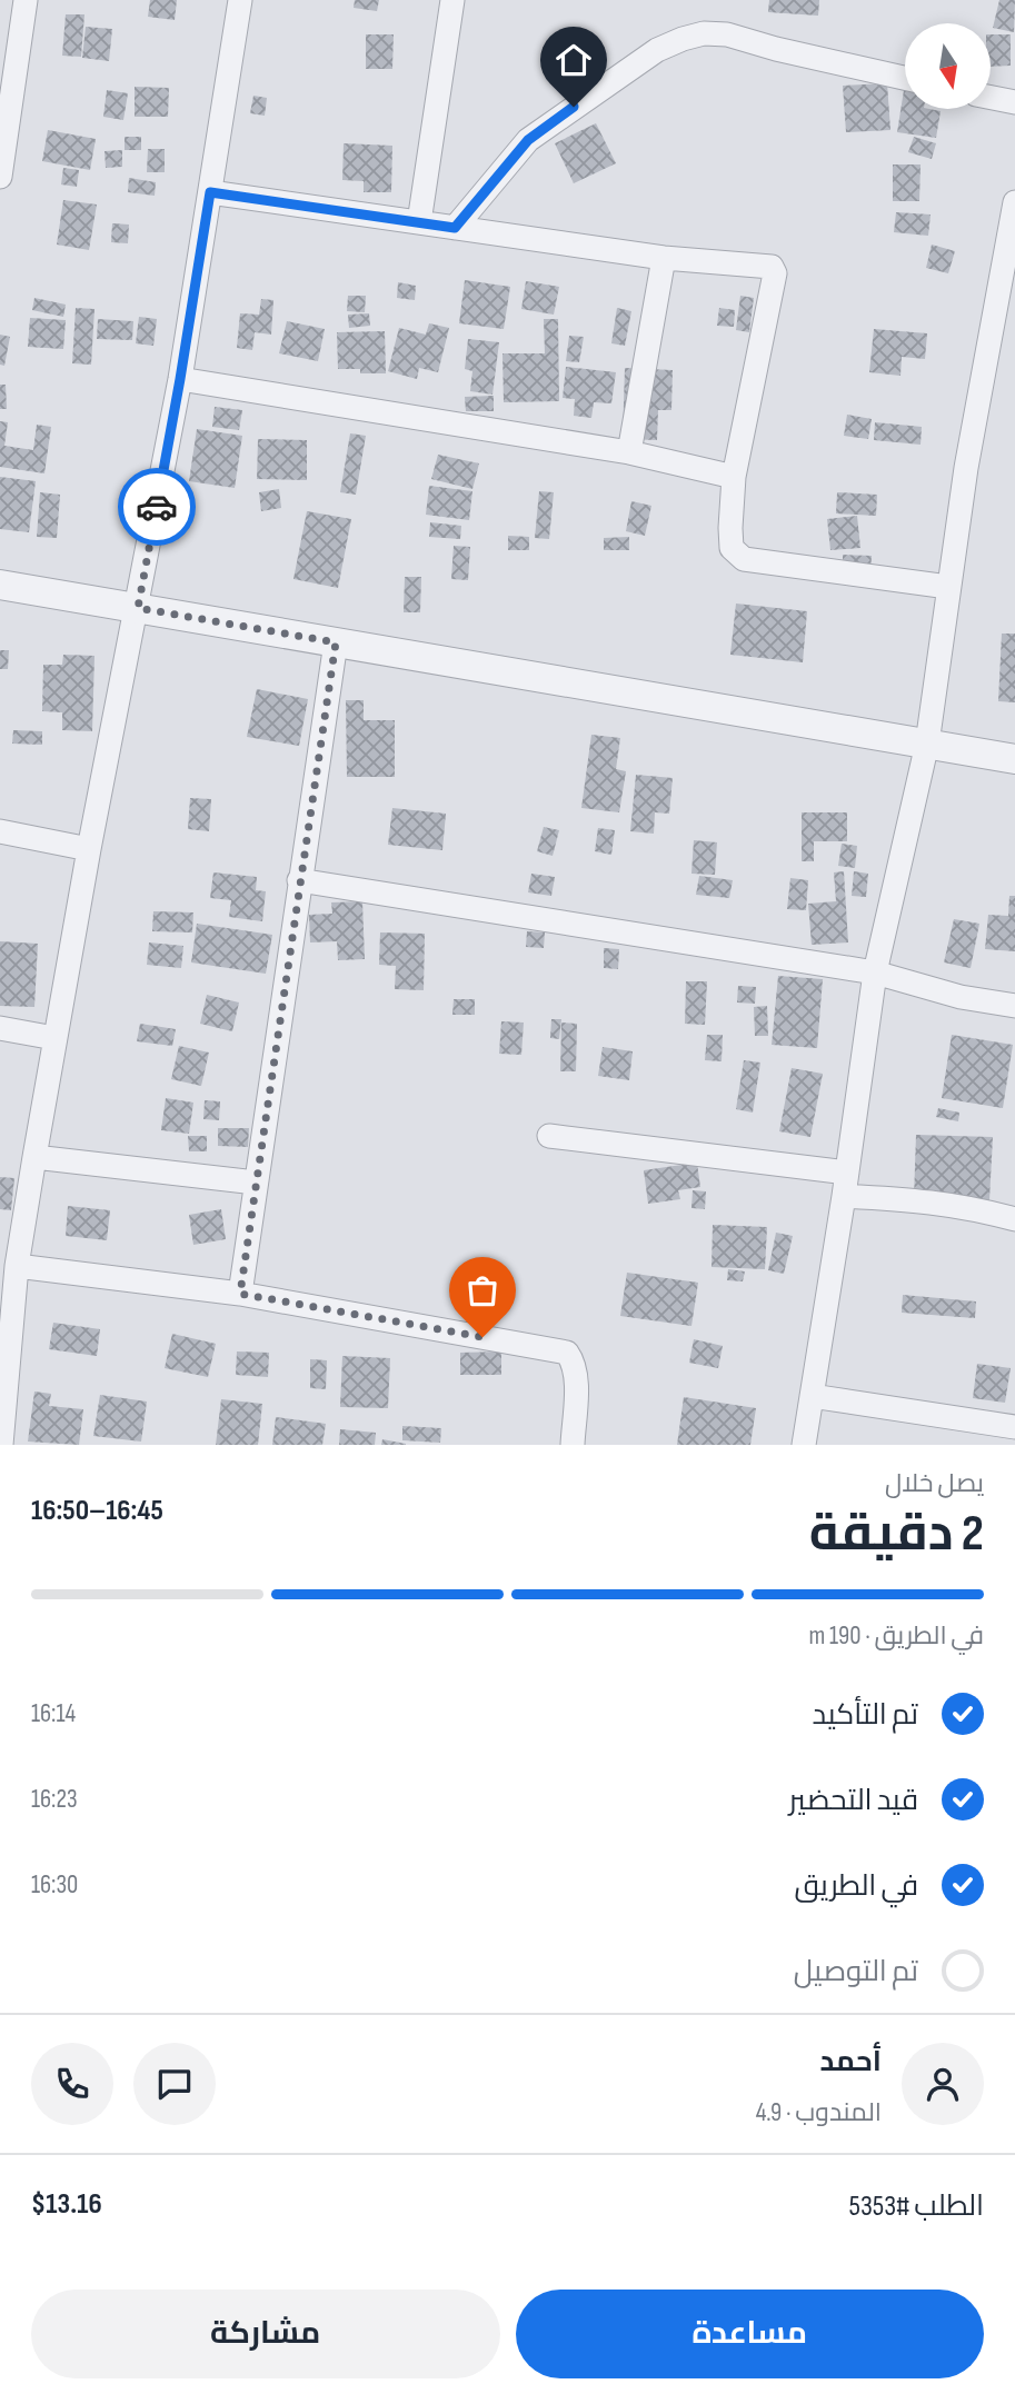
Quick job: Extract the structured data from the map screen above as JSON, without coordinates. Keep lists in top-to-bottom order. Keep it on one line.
{"north":"bottom","page":{"heading":["2 دقيقة","يصل خلال","16:45–16:50"],"panel":["أحمد","المندوب · 4.9","الطلب #5353","$13.16"],"bar":"في الطريق · 190 m","list":[["تم التأكيد","16:14"],["قيد التحضير","16:23"],["في الطريق","16:30"],"تم التوصيل"],"buttons":["مساعدة","مشاركة"]}}
